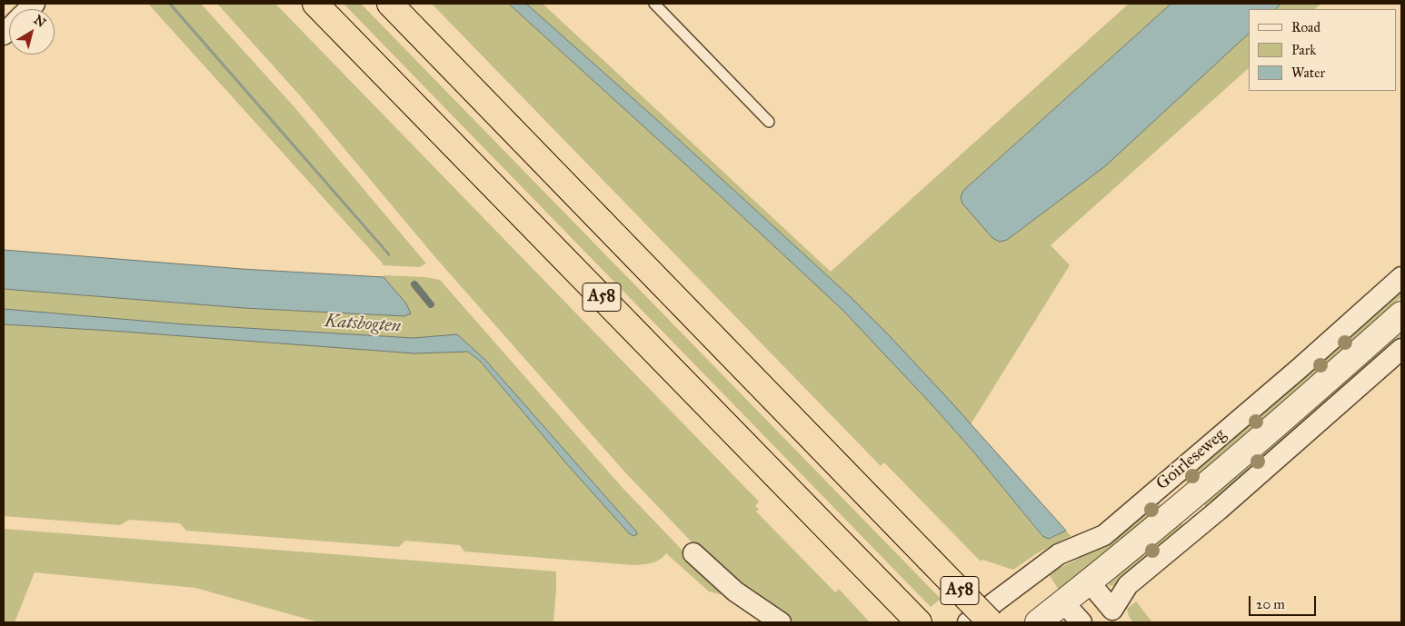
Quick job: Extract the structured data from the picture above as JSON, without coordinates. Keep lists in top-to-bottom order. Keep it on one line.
{"streets":{"highway":["A58"],"street":["Goirleseweg"]},"water":["Katsbogten"],"legend":["Road","Park","Water"],"scale_bar":"20 m","north":"top right"}
